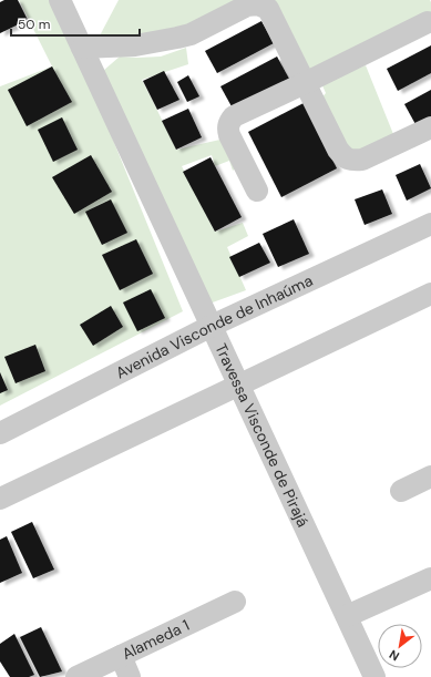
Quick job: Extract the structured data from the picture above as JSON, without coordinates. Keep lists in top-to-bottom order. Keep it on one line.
{"streets":{"street":["Avenida Visconde de Inhaúma","Travessa Visconde de Pirajá","Alameda 1"]},"crossings":[["Avenida Visconde de Inhaúma","Travessa Visconde de Pirajá"]],"scale_bar":"50 m","north":"bottom left"}
